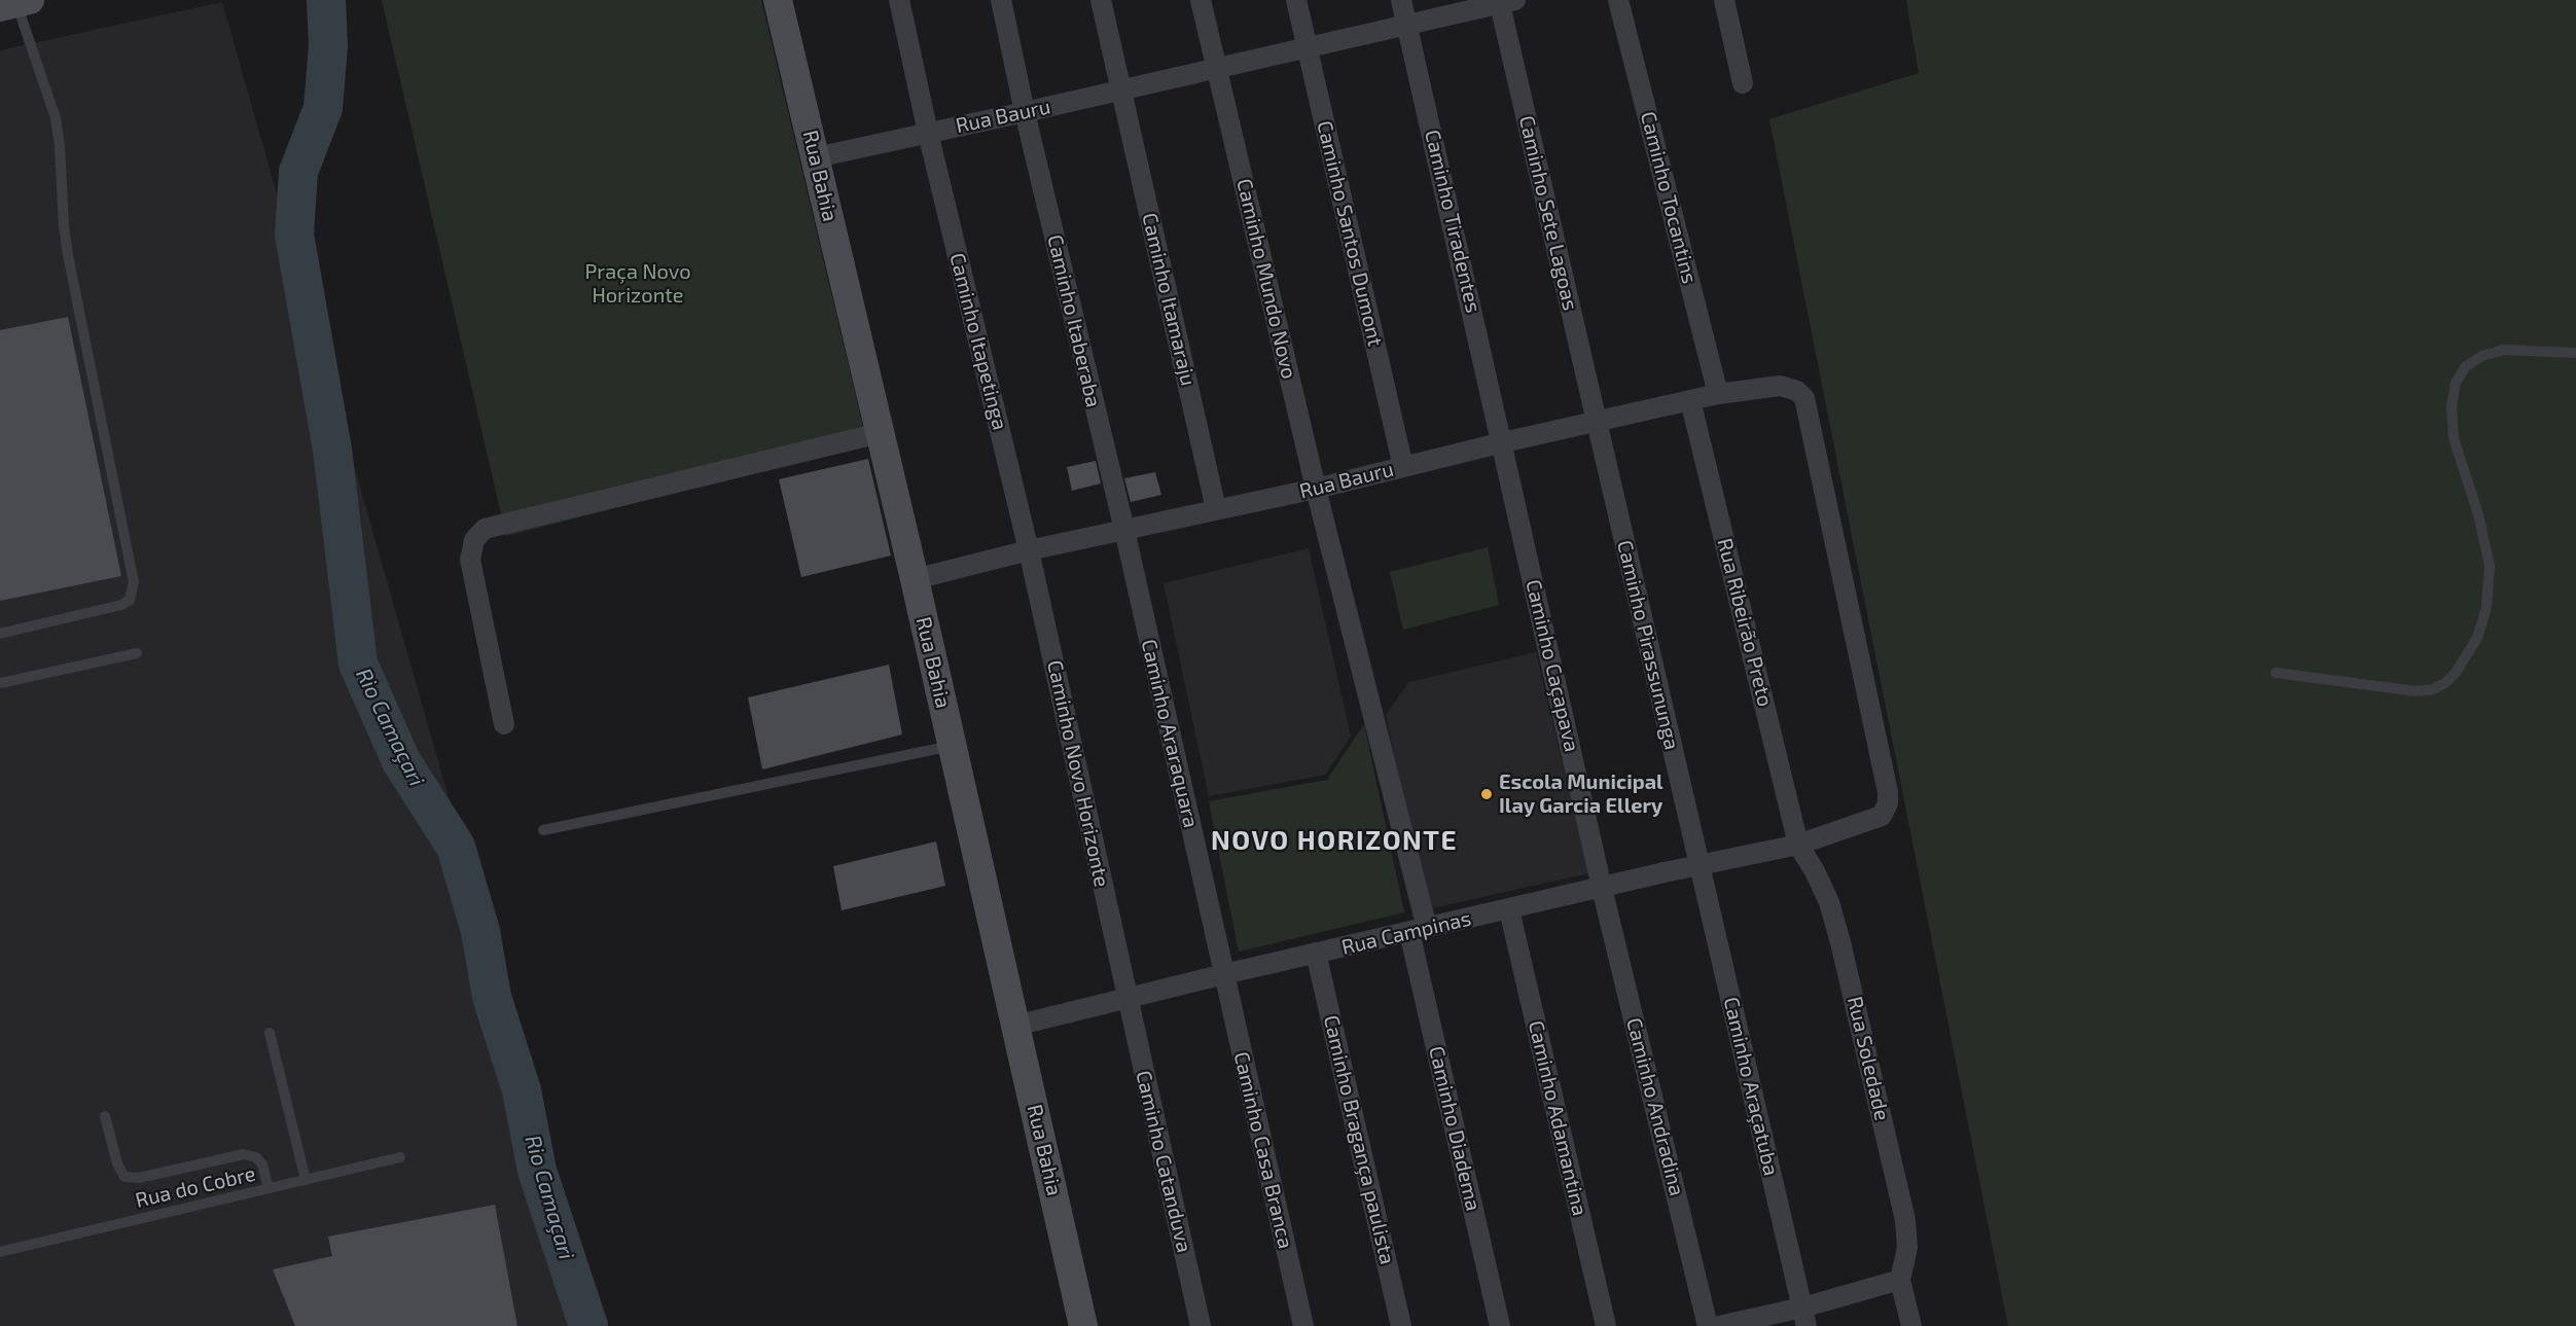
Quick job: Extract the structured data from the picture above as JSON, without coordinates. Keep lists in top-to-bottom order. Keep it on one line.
{"streets":{"street":["Rua Bauru","Rua Bahia","Caminho Tocantins","Caminho Sete Lagoas","Caminho Tiradentes","Caminho Santos Dumont","Caminho Mundo Novo","Caminho Itamaraju","Caminho Itaberaba","Caminho Itapetinga","Rua Ribeirão Preto","Caminho Pirassununga","Caminho Caçapava","Caminho Araraquara","Caminho Novo Horizonte","Rua Campinas","Rua Soledade","Caminho Araçatuba","Caminho Andradina","Caminho Adamantina","Caminho Diadema","Caminho Bragança paulista","Caminho Casa Branca","Caminho Catanduva"],"lane":["Rua do Cobre"]},"crossings":[["Rua Bauru","Rua Bahia"],["Rua Bauru","Caminho Tocantins"],["Rua Bauru","Caminho Sete Lagoas"],["Rua Bauru","Caminho Tiradentes"],["Rua Bauru","Caminho Santos Dumont"],["Rua Bauru","Caminho Mundo Novo"],["Rua Bauru","Caminho Itamaraju"],["Rua Bauru","Caminho Itaberaba"],["Rua Bauru","Caminho Itapetinga"],["Rua Bauru","Rua Ribeirão Preto"],["Rua Bauru","Caminho Pirassununga"],["Rua Bauru","Caminho Caçapava"],["Rua Bauru","Caminho Araraquara"],["Rua Bauru","Caminho Novo Horizonte"],["Rua Bauru","Rua Campinas"],["Rua Bahia","Rua Campinas"],["Caminho Sete Lagoas","Caminho Pirassununga"],["Caminho Tiradentes","Caminho Caçapava"],["Caminho Mundo Novo","Rua Campinas"],["Caminho Mundo Novo","Caminho Diadema"],["Caminho Itaberaba","Caminho Araraquara"],["Caminho Itapetinga","Caminho Novo Horizonte"],["Rua Ribeirão Preto","Rua Campinas"],["Rua Ribeirão Preto","Rua Soledade"],["Caminho Pirassununga","Rua Campinas"],["Caminho Pirassununga","Caminho Araçatuba"],["Caminho Caçapava","Rua Campinas"],["Caminho Caçapava","Caminho Andradina"],["Caminho Araraquara","Rua Campinas"],["Caminho Araraquara","Caminho Casa Branca"],["Caminho Novo Horizonte","Rua Campinas"],["Caminho Novo Horizonte","Caminho Catanduva"],["Rua Campinas","Rua Soledade"],["Rua Campinas","Caminho Araçatuba"],["Rua Campinas","Caminho Andradina"],["Rua Campinas","Caminho Adamantina"],["Rua Campinas","Caminho Diadema"],["Rua Campinas","Caminho Bragança paulista"],["Rua Campinas","Caminho Casa Branca"],["Rua Campinas","Caminho Catanduva"]],"districts":["NOVO HORIZONTE"],"water":["Rio Camaçari"],"parks":["Praça Novo Horizonte"],"places":["Escola Municipal Ilay Garcia Ellery"]}
